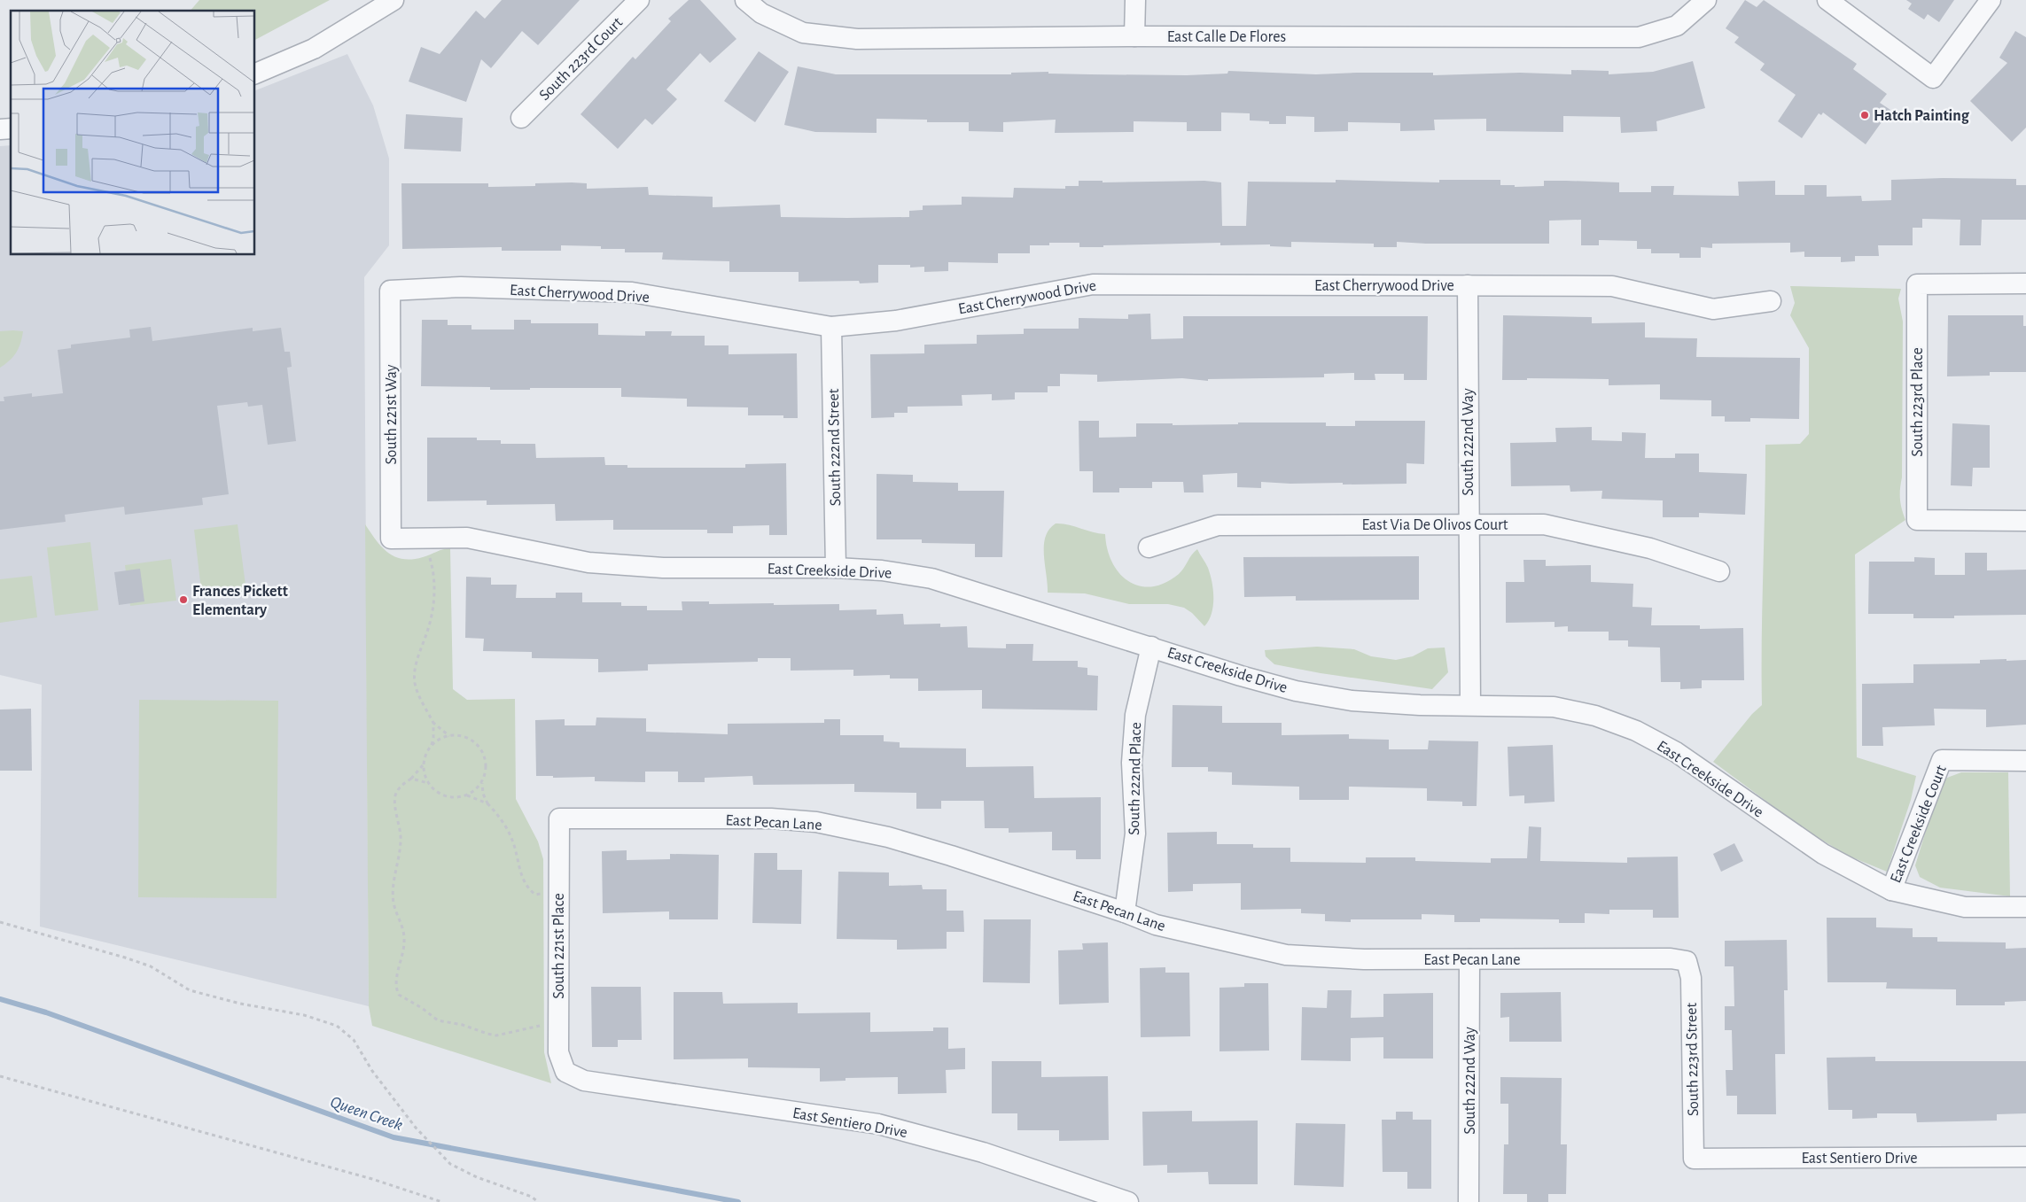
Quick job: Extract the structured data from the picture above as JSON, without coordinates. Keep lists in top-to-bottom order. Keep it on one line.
{"streets":{"street":["East Calle De Flores","South 223rd Court","East Cherrywood Drive","South 223rd Place","South 221st Way","South 222nd Way","South 222nd Street","East Via De Olivos Court","East Creekside Drive","South 222nd Place","East Pecan Lane","East Creekside Court","South 221st Place","South 223rd Street","East Sentiero Drive"]},"crossings":[["East Cherrywood Drive","South 221st Way"],["East Cherrywood Drive","South 222nd Way"],["East Cherrywood Drive","South 222nd Street"],["South 221st Way","East Creekside Drive"],["South 222nd Way","East Via De Olivos Court"],["South 222nd Way","East Creekside Drive"],["South 222nd Way","East Pecan Lane"],["South 222nd Street","East Creekside Drive"],["East Creekside Drive","South 222nd Place"],["East Creekside Drive","East Creekside Court"],["South 222nd Place","East Pecan Lane"],["East Pecan Lane","South 221st Place"],["East Pecan Lane","South 223rd Street"],["South 221st Place","East Sentiero Drive"],["South 223rd Street","East Sentiero Drive"]],"water":["Queen Creek"],"places":["Hatch Painting","Frances Pickett Elementary"]}
